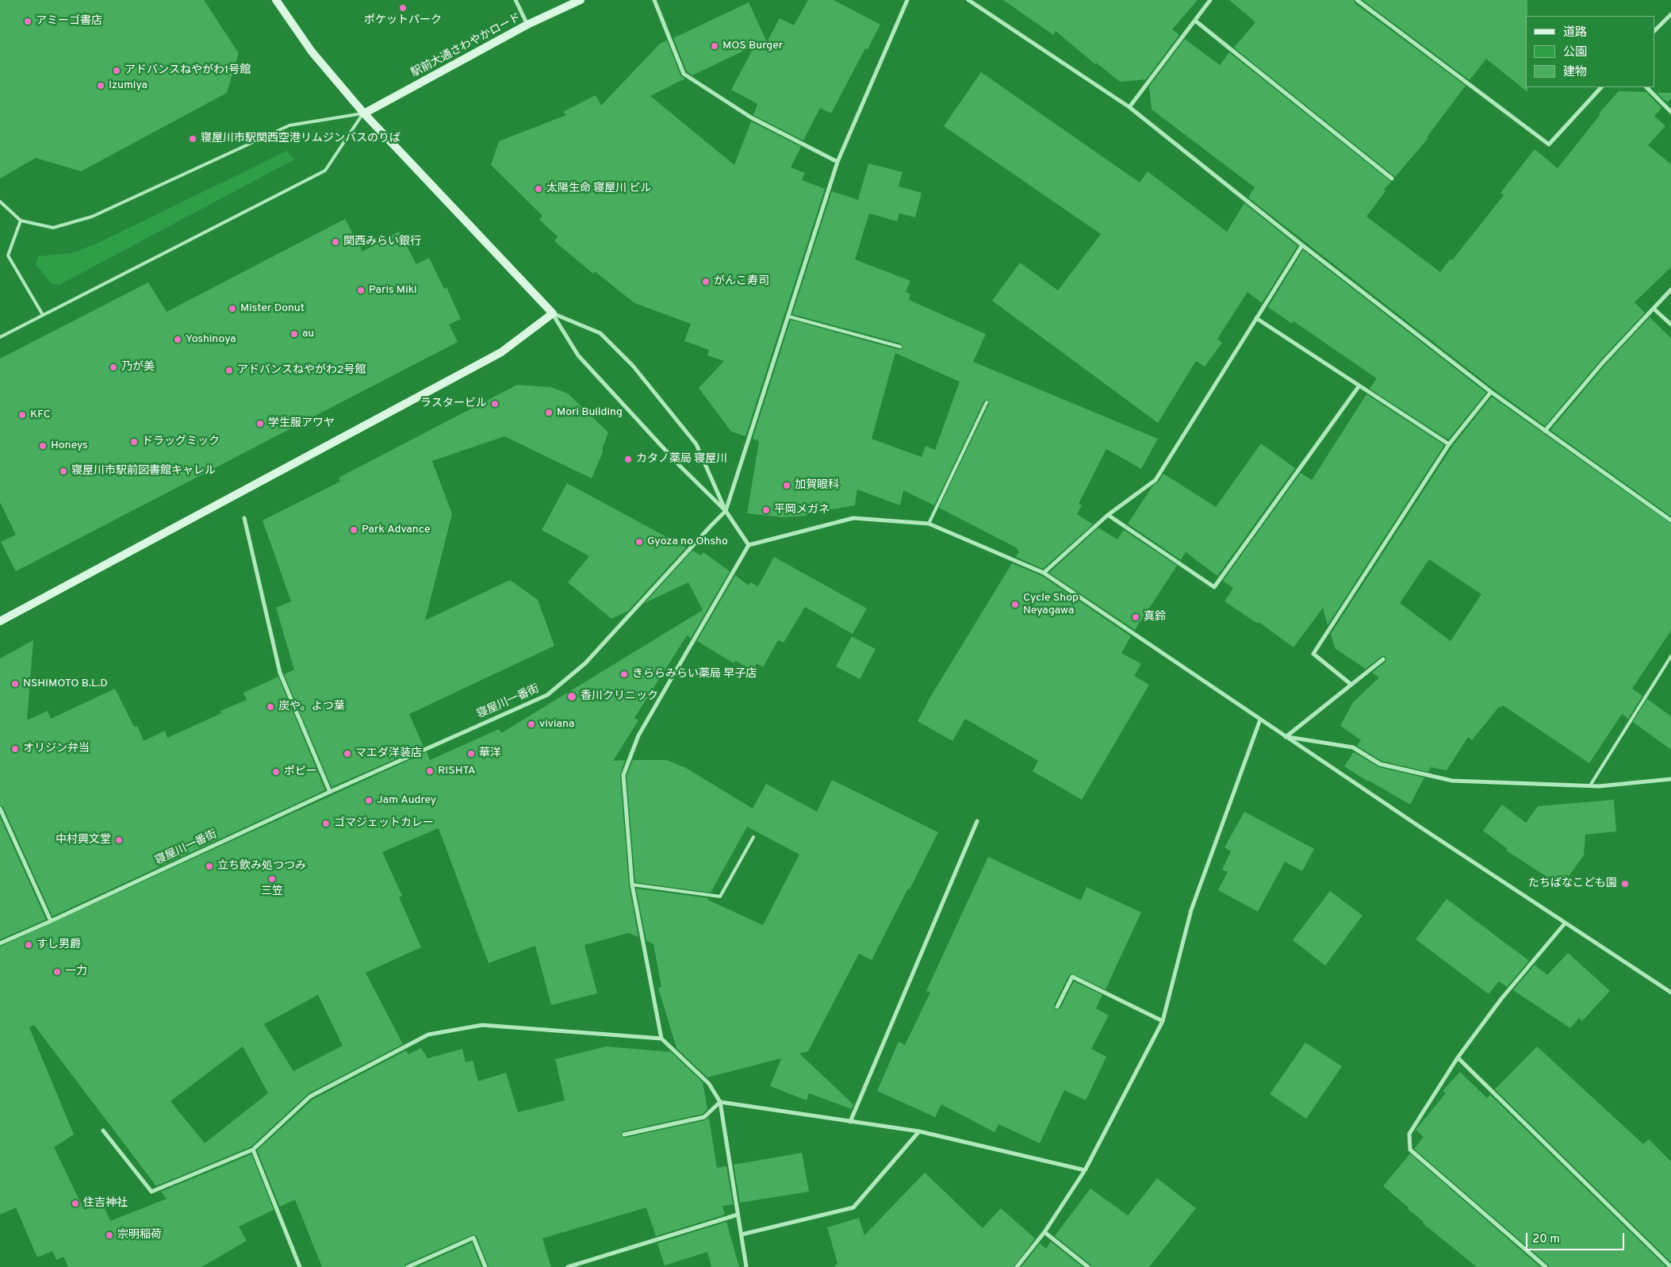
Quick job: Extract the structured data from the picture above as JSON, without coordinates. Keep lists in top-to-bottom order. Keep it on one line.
{"streets":{"street":["駅前大通さわやかロード","寝屋川一番街"]},"places":["ポケットパーク","アミーゴ書店","MOS Burger","アドバンスねやがわ1号館","Izumiya","寝屋川市駅関西空港リムジンバスのりば","太陽生命 寝屋川 ビル","関西みらい銀行","がんこ寿司","Paris Miki","Mister Donut","au","Yoshinoya","乃が美","アドバンスねやがわ2号館","ラスタービル","Mori Building","KFC","学生服アワヤ","ドラッグミック","Honeys","カタノ薬局 寝屋川","寝屋川市駅前図書館キャレル","加賀眼科","平岡メガネ","Park Advance","Gyoza no Ohsho","Cycle Shop Neyagawa","真鈴","きららみらい薬局 早子店","NSHIMOTO B.L.D","香川クリニック","炭や。よつ葉","viviana","オリジン弁当","マエダ洋装店","華洋","RISHTA","ポピー","Jam Audrey","ゴマジェットカレー","中村興文堂","立ち飲み処つつみ","三笠","たちばなこども園","すし男爵","一力","住吉神社","宗明稲荷"],"legend":["道路","公園","建物"],"scale_bar":"20 m"}
